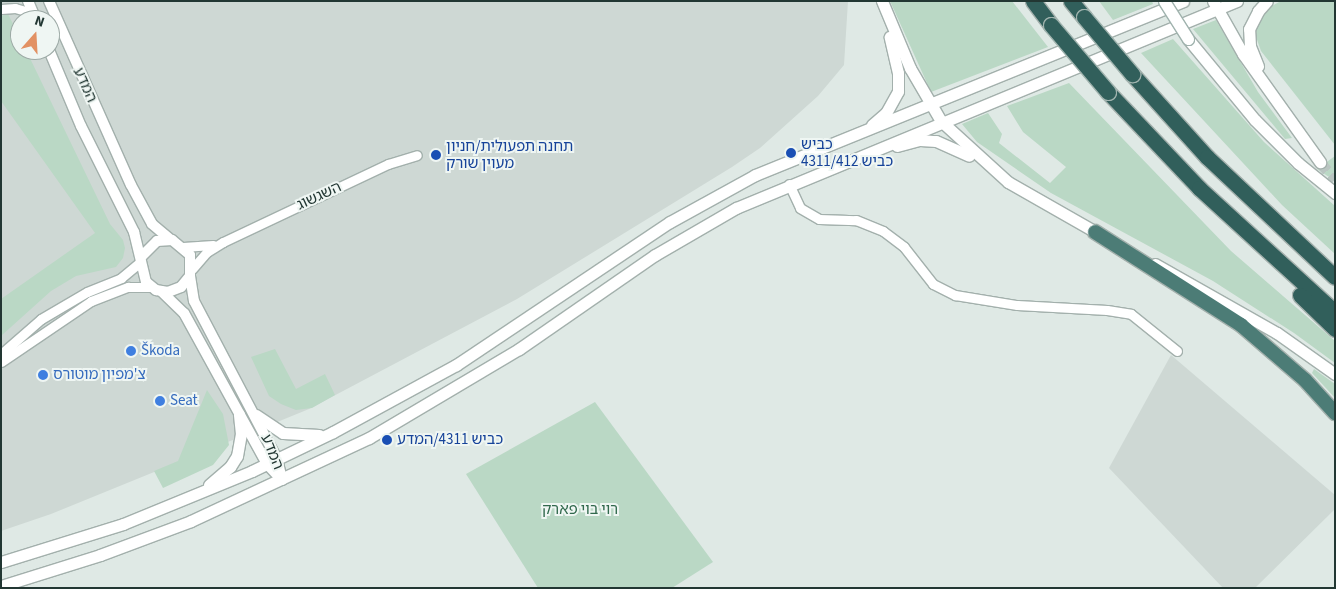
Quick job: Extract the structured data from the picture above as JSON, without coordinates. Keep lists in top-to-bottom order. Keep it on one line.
{"streets":{"street":["המדע","השגשוג"]},"crossings":[["המדע","השגשוג"]],"parks":["רוי בוי פארק"],"places":["כביש 4311/כביש 412","תחנה תפעולית/חניון מעוין שורק","Škoda","צ'מפיון מוטורס","Seat","כביש 4311/המדע"],"north":"top"}
